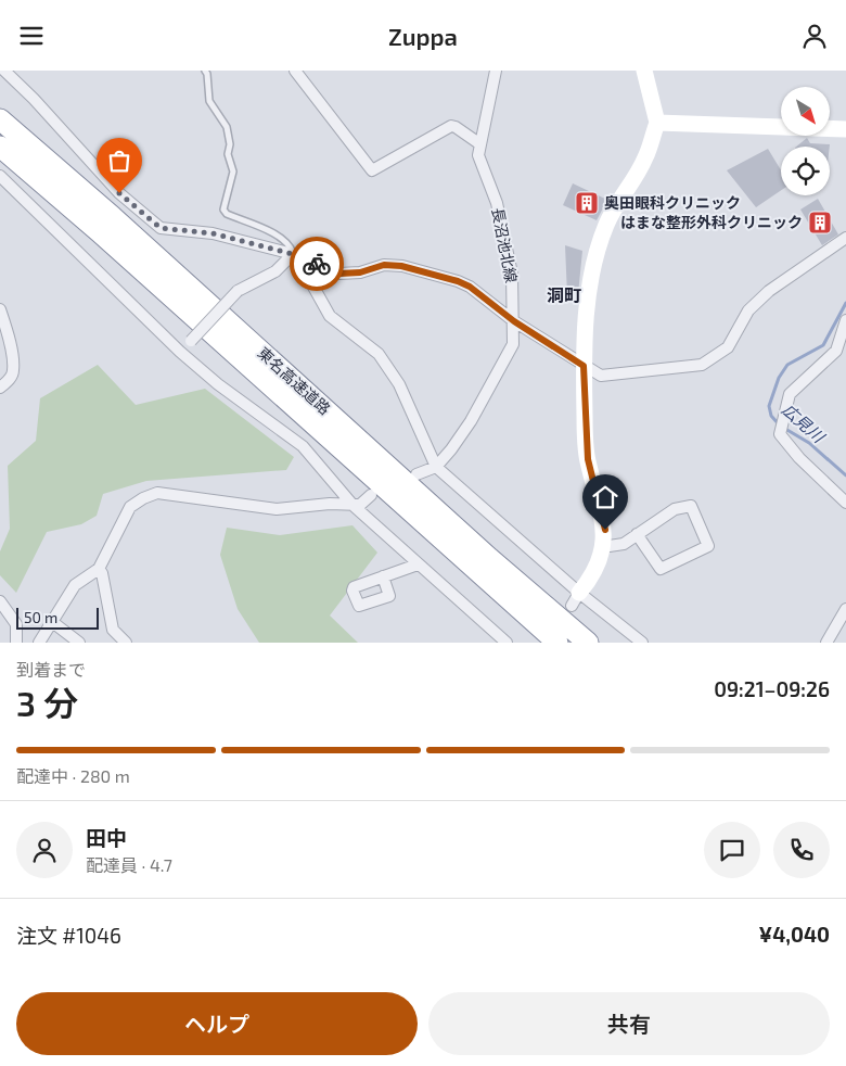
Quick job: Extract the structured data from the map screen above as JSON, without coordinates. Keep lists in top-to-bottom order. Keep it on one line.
{"streets":{"highway":["東名高速道路"],"street":["長沼池北線"]},"districts":["洞町"],"water":["広見川"],"places":{"building":["奥田眼科クリニック","はまな整形外科クリニック"]},"scale_bar":"50 m","north":"bottom right","page":{"header":"Zuppa","scale":"50 m","heading":["3 分","到着まで","09:21–09:26"],"panel":["田中","配達員 · 4.7","注文 #1046","¥4,040"],"bar":"配達中 · 280 m","buttons":["ヘルプ","共有"]}}
